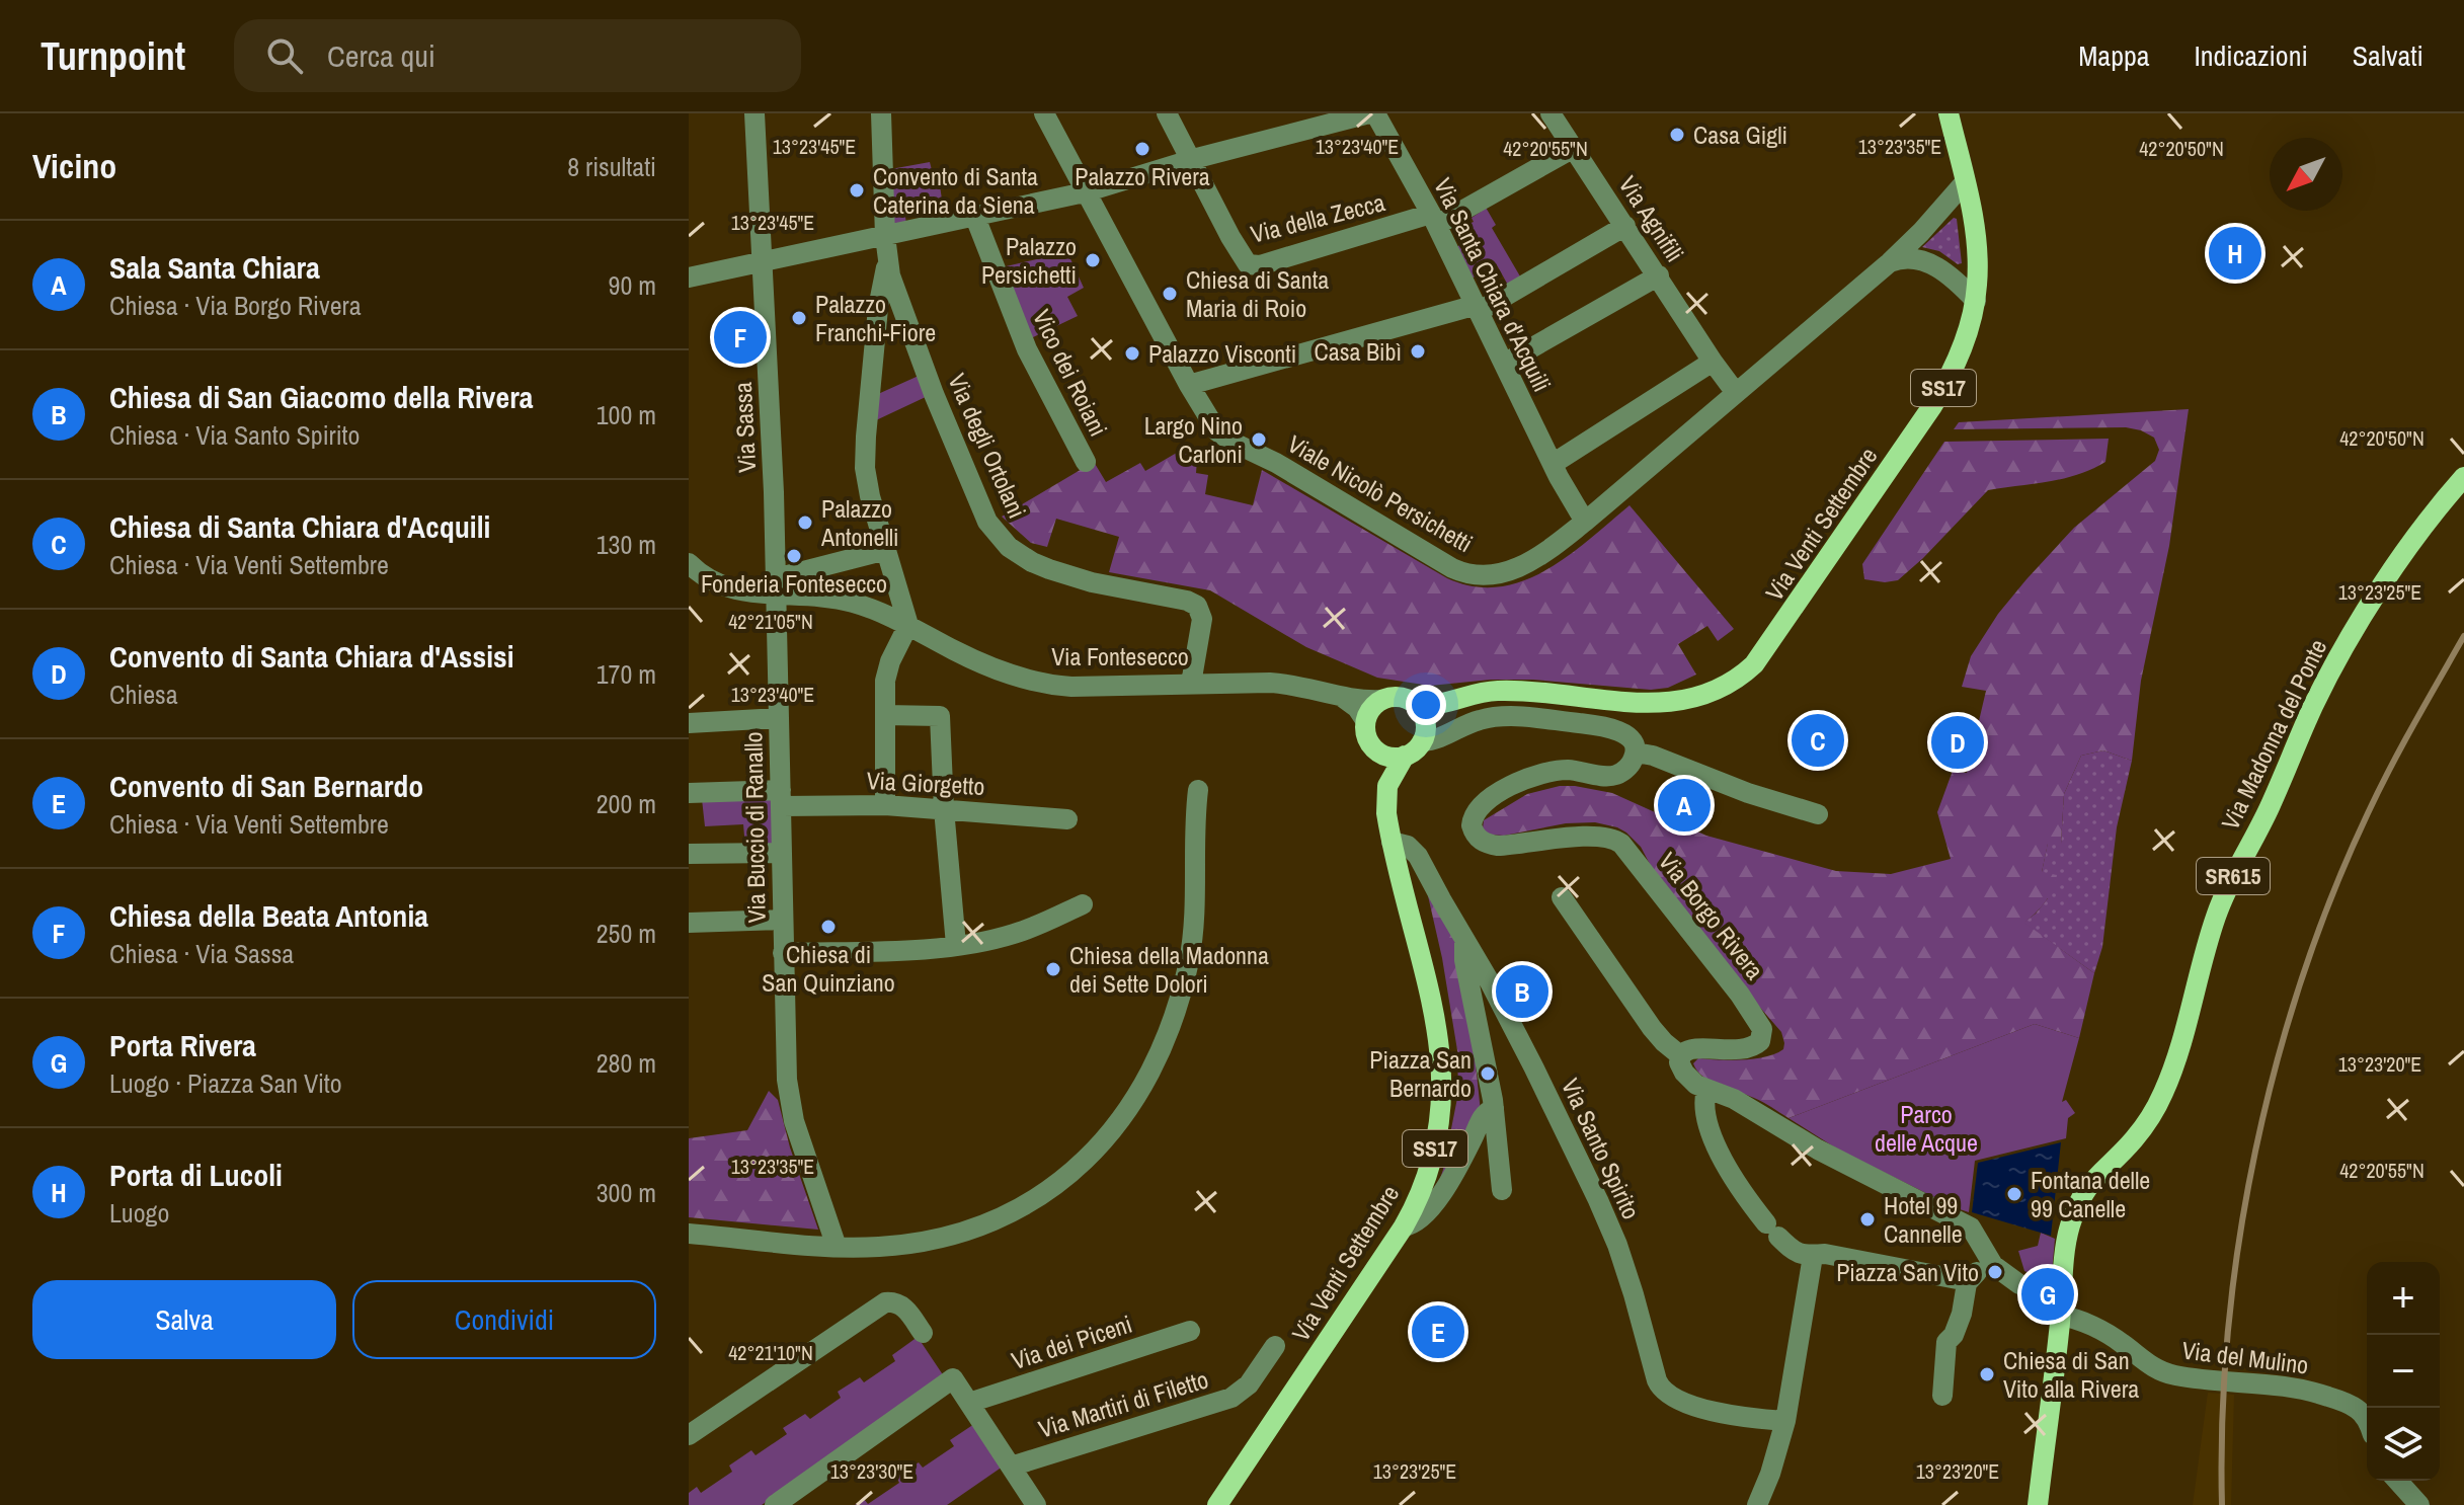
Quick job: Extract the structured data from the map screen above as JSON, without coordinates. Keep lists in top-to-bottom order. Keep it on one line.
{"streets":{"main road":["SS17","Via Venti Settembre","Via Madonna del Ponte","SR615"],"street":["Via della Zecca","Via Agnifili","Via Santa Chiara d'Acquili","Vico dei Roiani","Via Sassa","Via degli Ortolani","Viale Nicolò Persichetti","Via Fontesecco","Via Giorgetto","Via Buccio di Ranallo","Via Borgo Rivera","Via Santo Spirito","Via dei Piceni","Via del Mulino","Via Martiri di Filetto"]},"crossings":[["Via della Zecca","Via Agnifili"],["Via della Zecca","Via Santa Chiara d'Acquili"],["Via Agnifili","Viale Nicolò Persichetti"],["Via Santa Chiara d'Acquili","Viale Nicolò Persichetti"],["Via Sassa","Via Fontesecco"],["Via Sassa","Via Buccio di Ranallo"],["Via degli Ortolani","Via Fontesecco"],["Viale Nicolò Persichetti","Via Venti Settembre"],["Via Venti Settembre","Via Fontesecco"],["Via Venti Settembre","Via Santo Spirito"],["Via Fontesecco","Via Buccio di Ranallo"],["Via Madonna del Ponte","SR615"],["Via Madonna del Ponte","Via del Mulino"],["Via Giorgetto","Via Buccio di Ranallo"],["SR615","Via del Mulino"]],"parks":["Parco delle Acque"],"places":["Casa Gigli","Palazzo Rivera","Convento di Santa Caterina da Siena","Palazzo Persichetti","Chiesa di Santa Maria di Roio","Palazzo Franchi-Fiore","Casa Bibì","Palazzo Visconti","Largo Nino Carloni","Palazzo Antonelli","Fonderia Fontesecco","Chiesa di San Quinziano","Chiesa della Madonna dei Sette Dolori","Piazza San Bernardo","Fontana delle 99 Canelle","Hotel 99 Cannelle","Piazza San Vito","Chiesa di San Vito alla Rivera"],"north":"bottom left","page":{"header":"Turnpoint","search":"Cerca qui","nav":["Mappa","Indicazioni","Salvati"],"heading":["Vicino","8 risultati"],"list":[{"mark":"A","name":"Sala Santa Chiara","note":"Chiesa · Via Borgo Rivera","value":"90 m"},{"mark":"B","name":"Chiesa di San Giacomo della Rivera","note":"Chiesa · Via Santo Spirito","value":"100 m"},{"mark":"C","name":"Chiesa di Santa Chiara d'Acquili","note":"Chiesa · Via Venti Settembre","value":"130 m"},{"mark":"D","name":"Convento di Santa Chiara d'Assisi","note":"Chiesa","value":"170 m"},{"mark":"E","name":"Convento di San Bernardo","note":"Chiesa · Via Venti Settembre","value":"200 m"},{"mark":"F","name":"Chiesa della Beata Antonia","note":"Chiesa · Via Sassa","value":"250 m"},{"mark":"G","name":"Porta Rivera","note":"Luogo · Piazza San Vito","value":"280 m"},{"mark":"H","name":"Porta di Lucoli","note":"Luogo","value":"300 m"}],"pins":["H","F","C","D","A","B","G","E"],"buttons":["Salva","Condividi"],"map_buttons":["+","−"]},"coordinates":["13°23'45\"E","13°23'40\"E","13°23'35\"E","42°20'55\"N","42°20'50\"N","13°23'25\"E","42°21'05\"N","13°23'20\"E","42°21'10\"N","13°23'30\"E"]}
